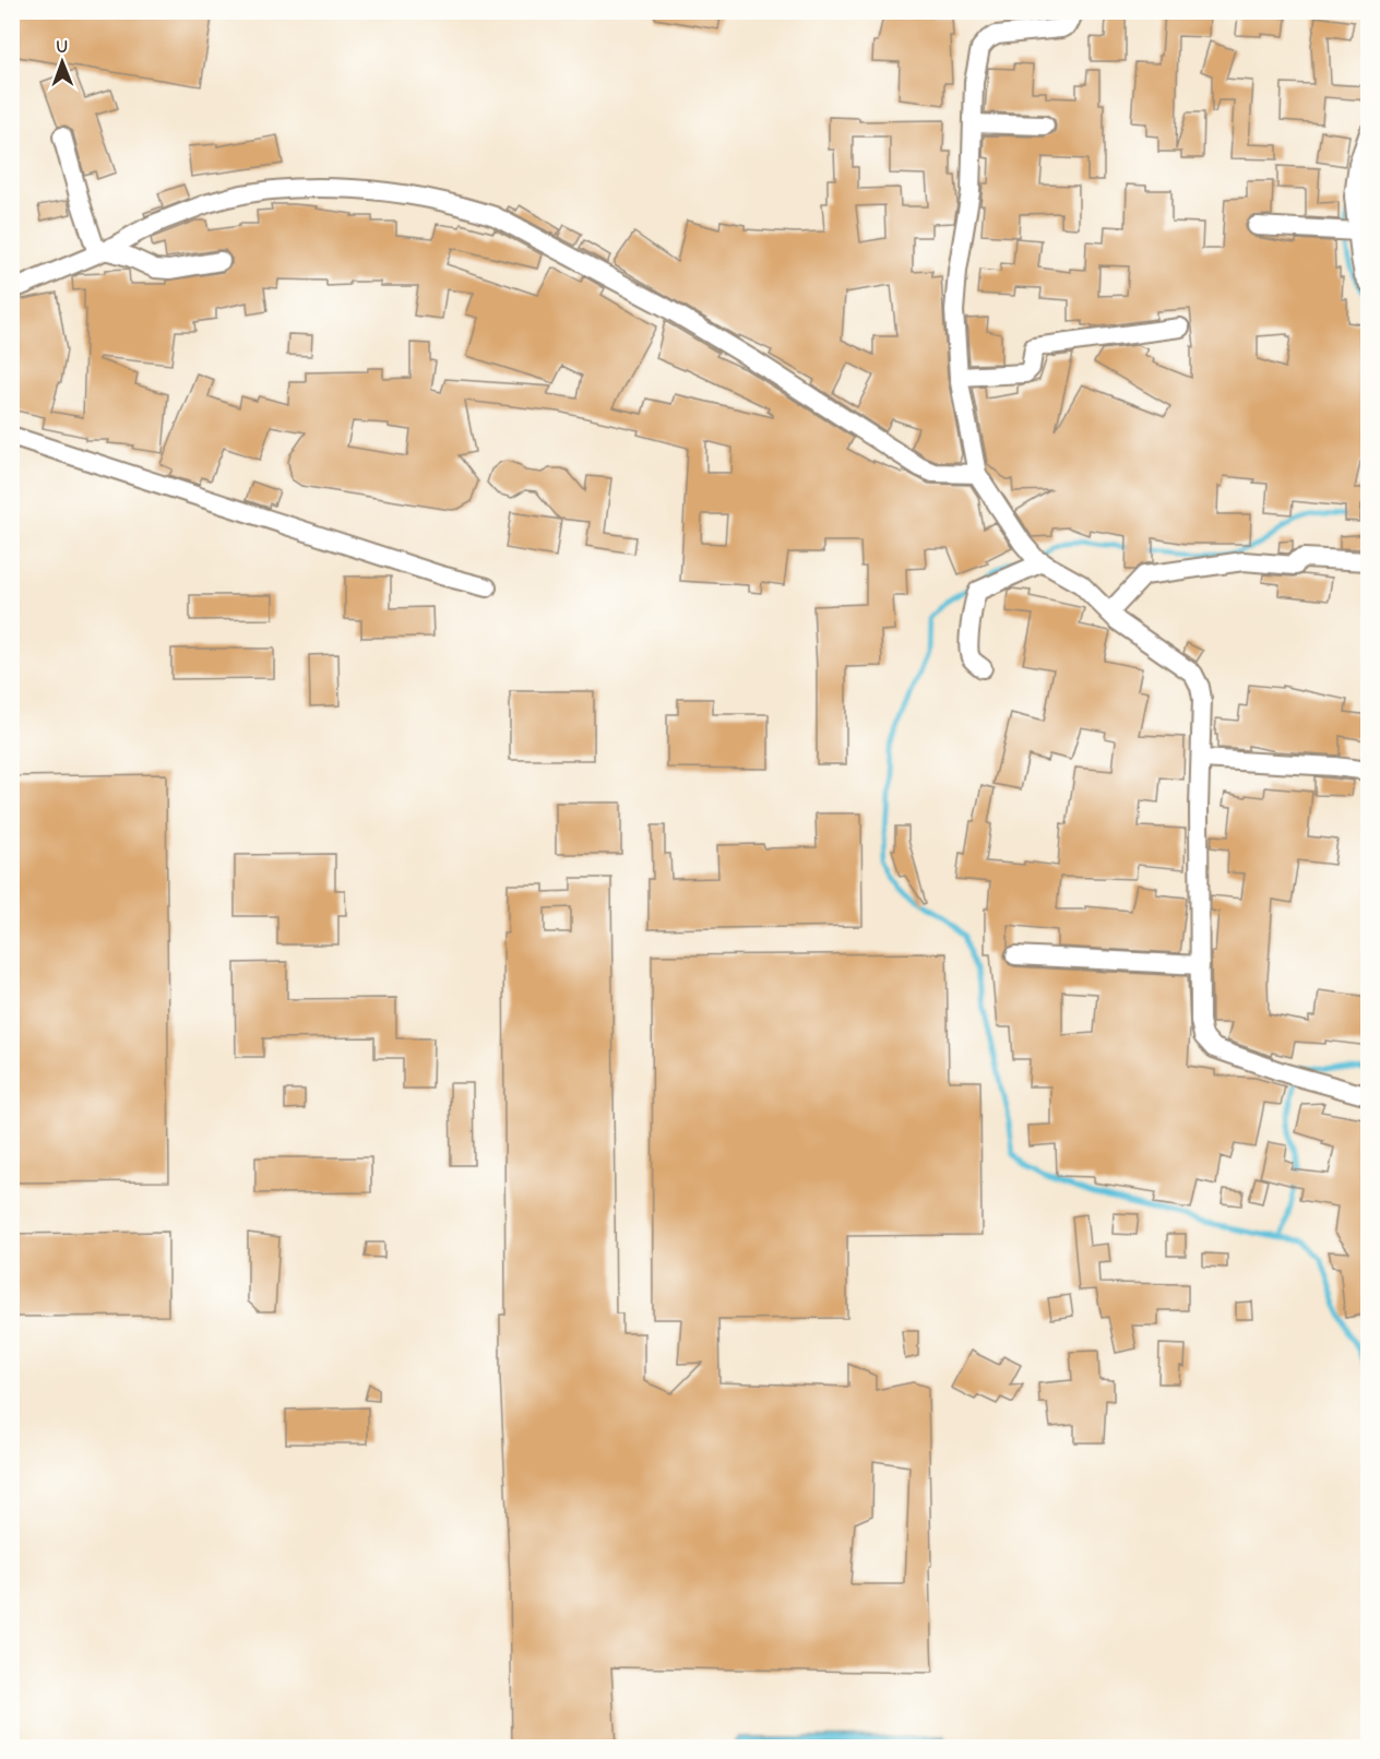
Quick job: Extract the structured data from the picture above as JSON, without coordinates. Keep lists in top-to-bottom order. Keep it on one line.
{"north":"top"}
